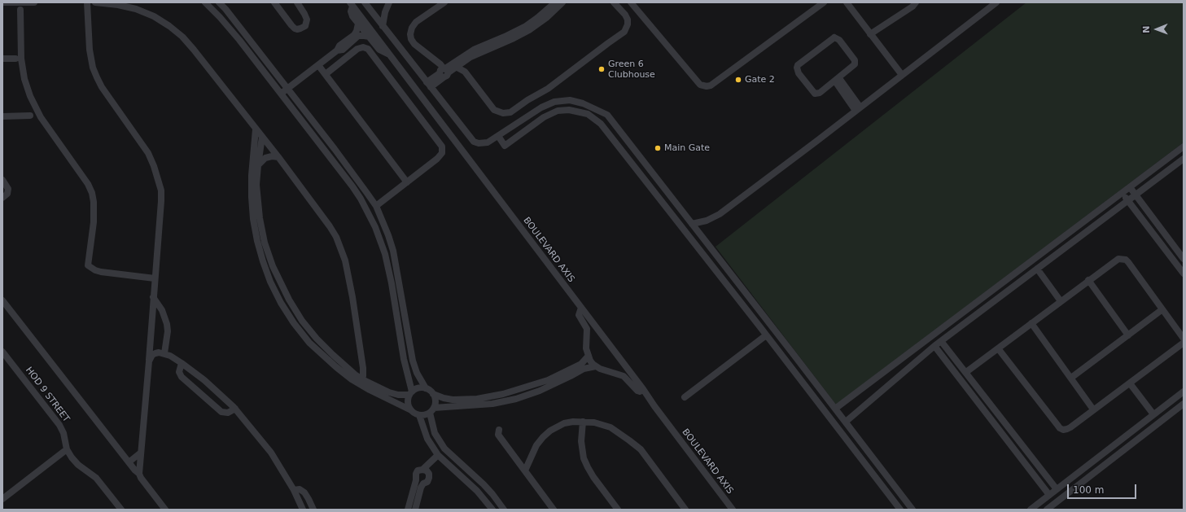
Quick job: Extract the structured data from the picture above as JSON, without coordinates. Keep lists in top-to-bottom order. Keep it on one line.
{"streets":{"street":["BOULEVARD AXIS","HOD 9 STREET"]},"places":["Green 6 Clubhouse","Gate 2","Main Gate"],"scale_bar":"100 m","north":"left"}
